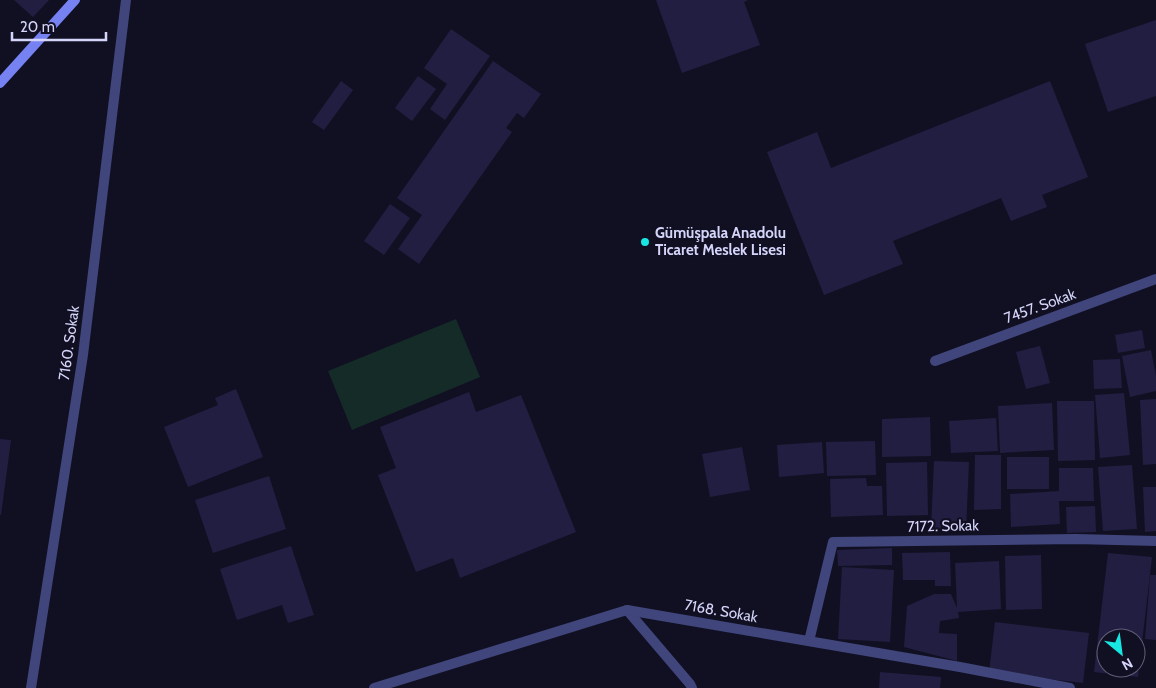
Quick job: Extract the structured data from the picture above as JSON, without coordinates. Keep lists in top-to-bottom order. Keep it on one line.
{"streets":{"street":["7457. Sokak","7160. Sokak","7172. Sokak","7168. Sokak"]},"crossings":[["7172. Sokak","7168. Sokak"]],"places":["Gümüşpala Anadolu Ticaret Meslek Lisesi"],"scale_bar":"20 m","north":"bottom right"}
